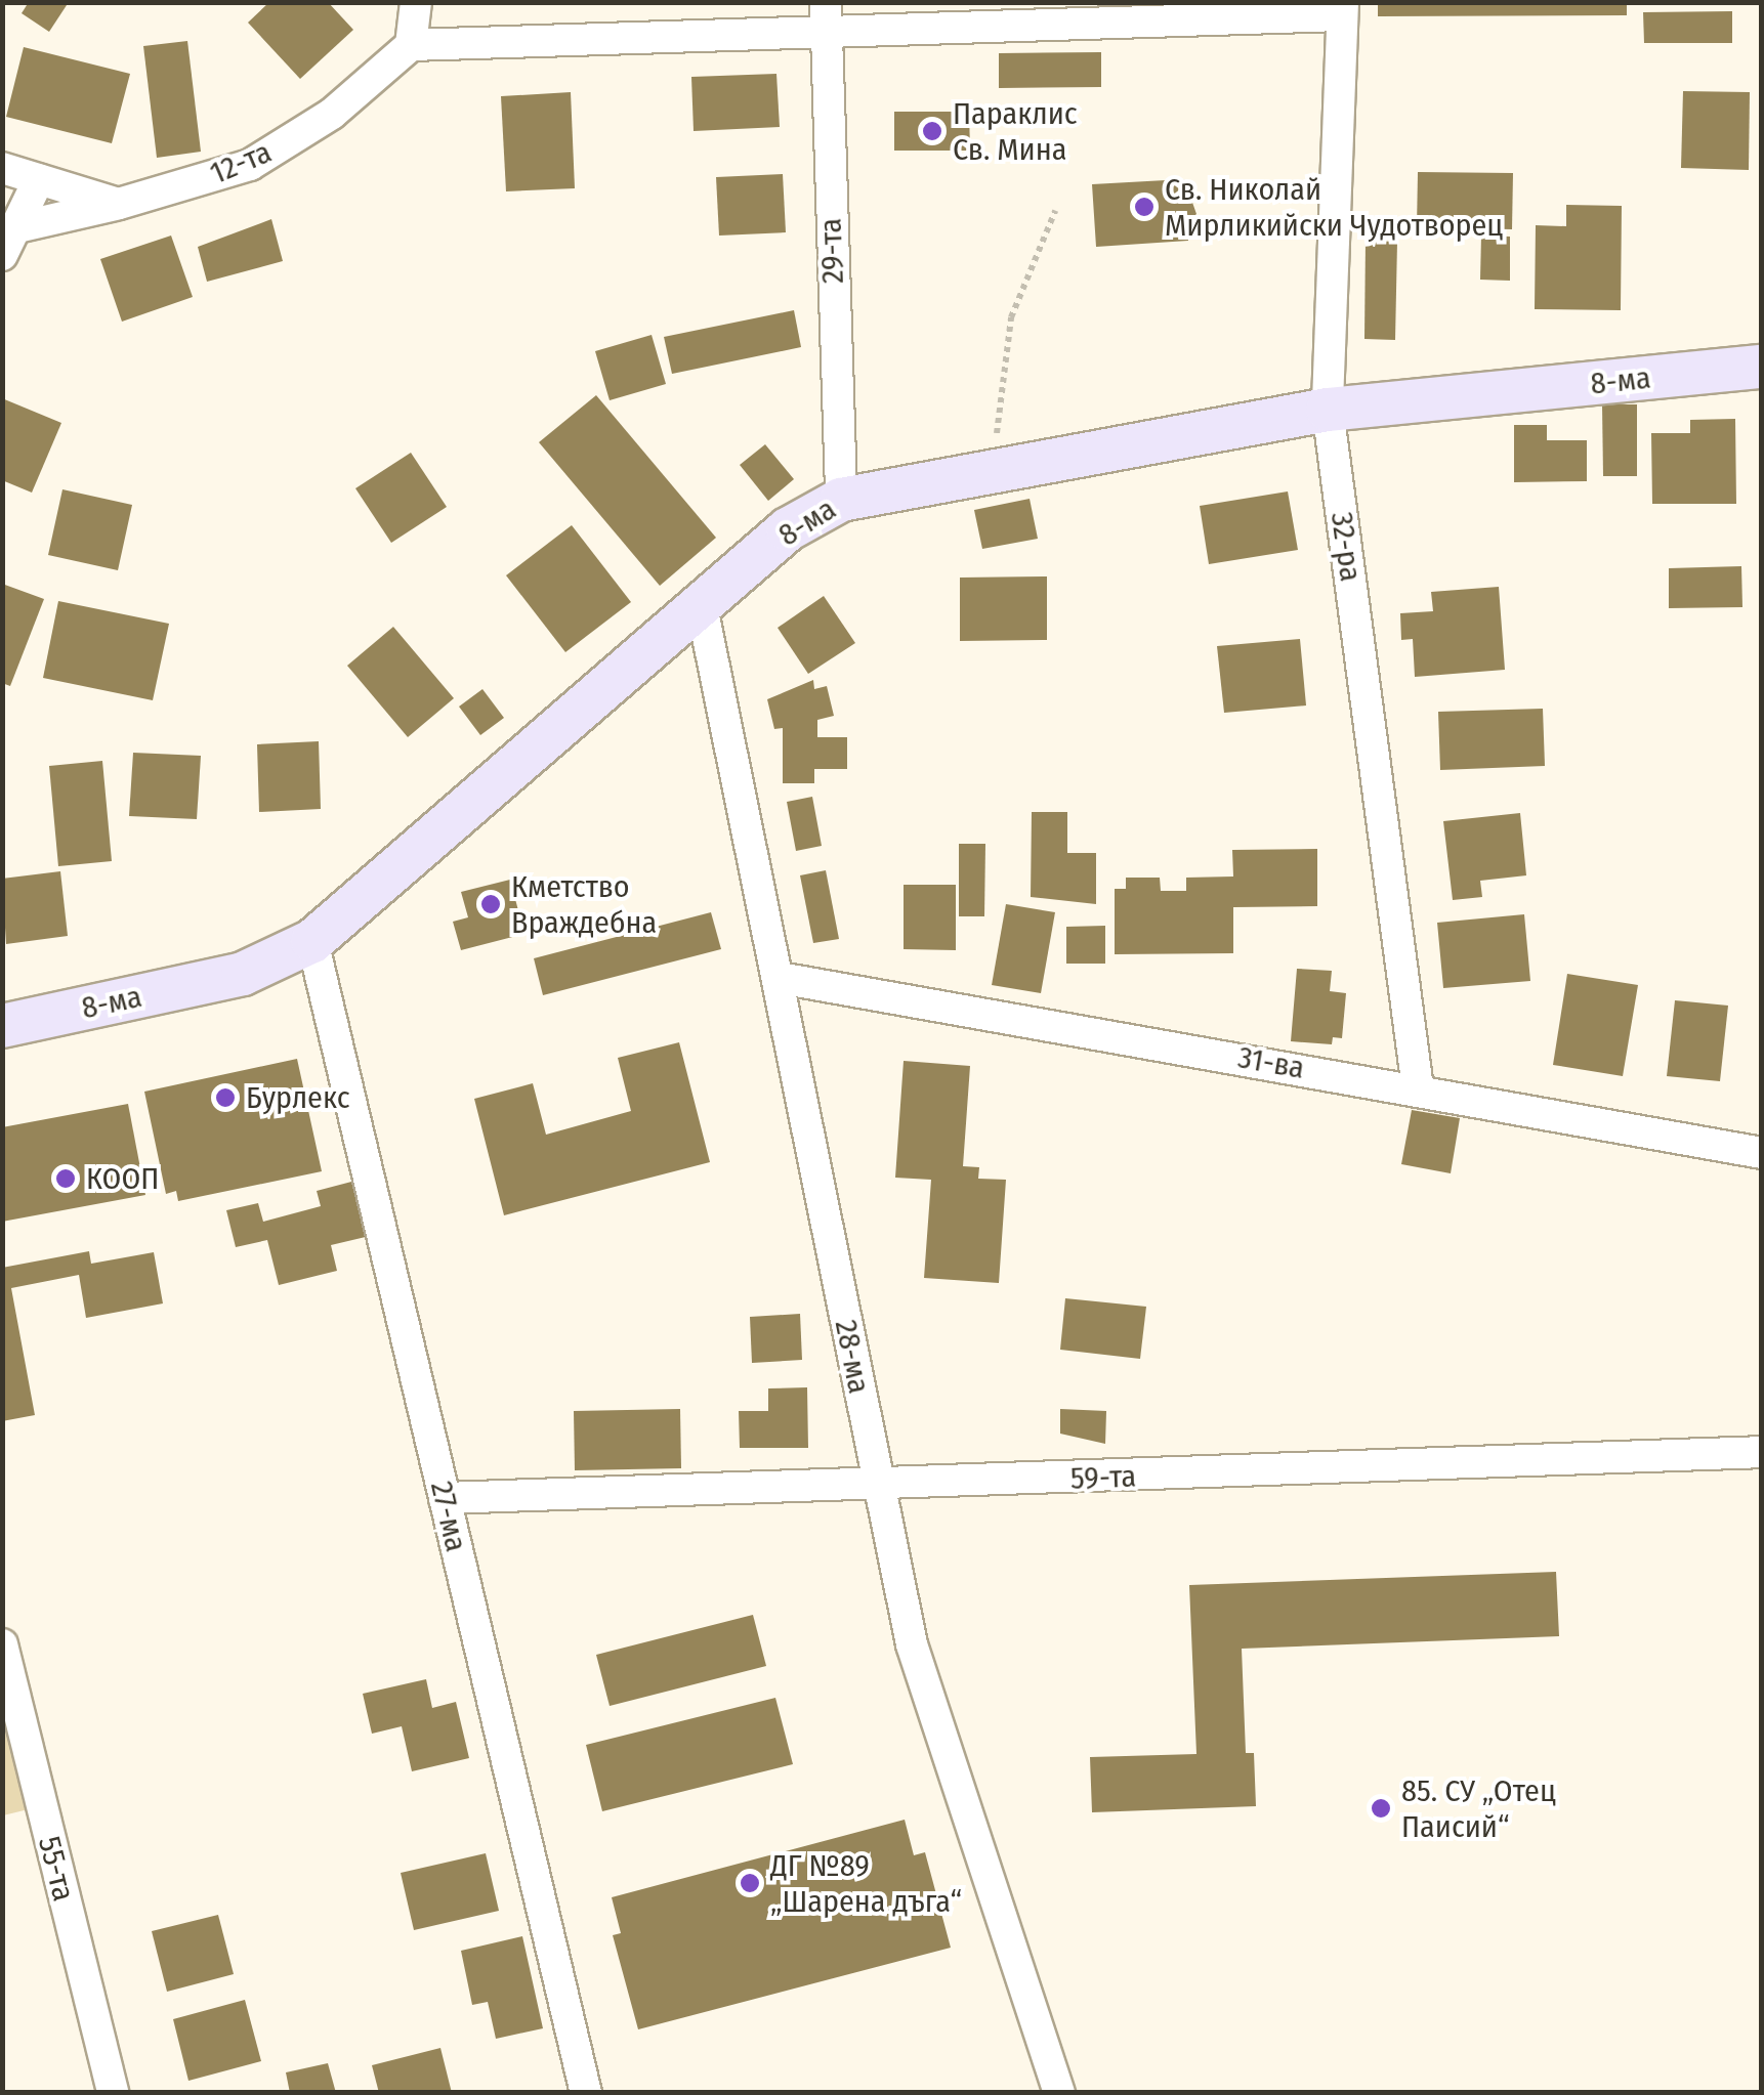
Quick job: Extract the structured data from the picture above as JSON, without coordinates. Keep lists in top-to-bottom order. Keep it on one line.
{"streets":{"street":["12-та","29-та","8-ма","32-ра","31-ва","28-ма","59-та","27-ма","55-та"]},"crossings":[["29-та","8-ма"],["8-ма","32-ра"],["8-ма","28-ма"],["8-ма","27-ма"],["32-ра","31-ва"],["31-ва","28-ма"],["28-ма","59-та"],["59-та","27-ма"]],"places":["Параклис Св. Мина","Св. Николай Мирликийски Чудотворец","Кметство Враждебна","Бурлекс","КООП","85. СУ „Отец Паисий“","ДГ №89 „Шарена дъга“"]}
